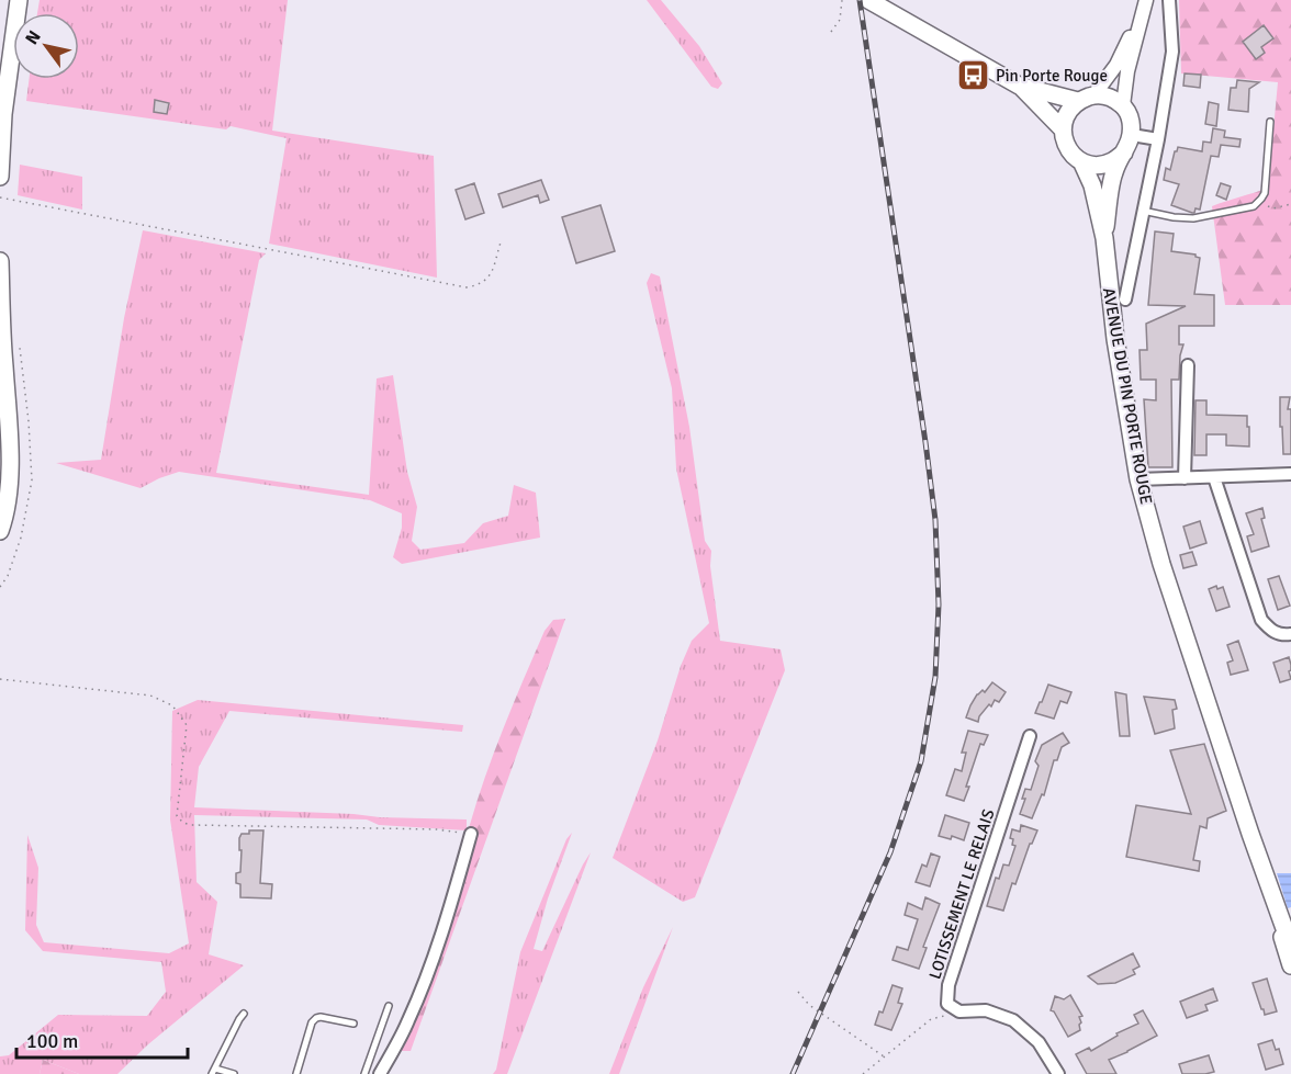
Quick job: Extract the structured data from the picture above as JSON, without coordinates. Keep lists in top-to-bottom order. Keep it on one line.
{"streets":{"main road":["AVENUE DU PIN PORTE ROUGE"],"street":["LOTISSEMENT LE RELAIS"]},"places":{"bus stop":["Pin Porte Rouge"]},"scale_bar":"100 m","north":"top left"}
